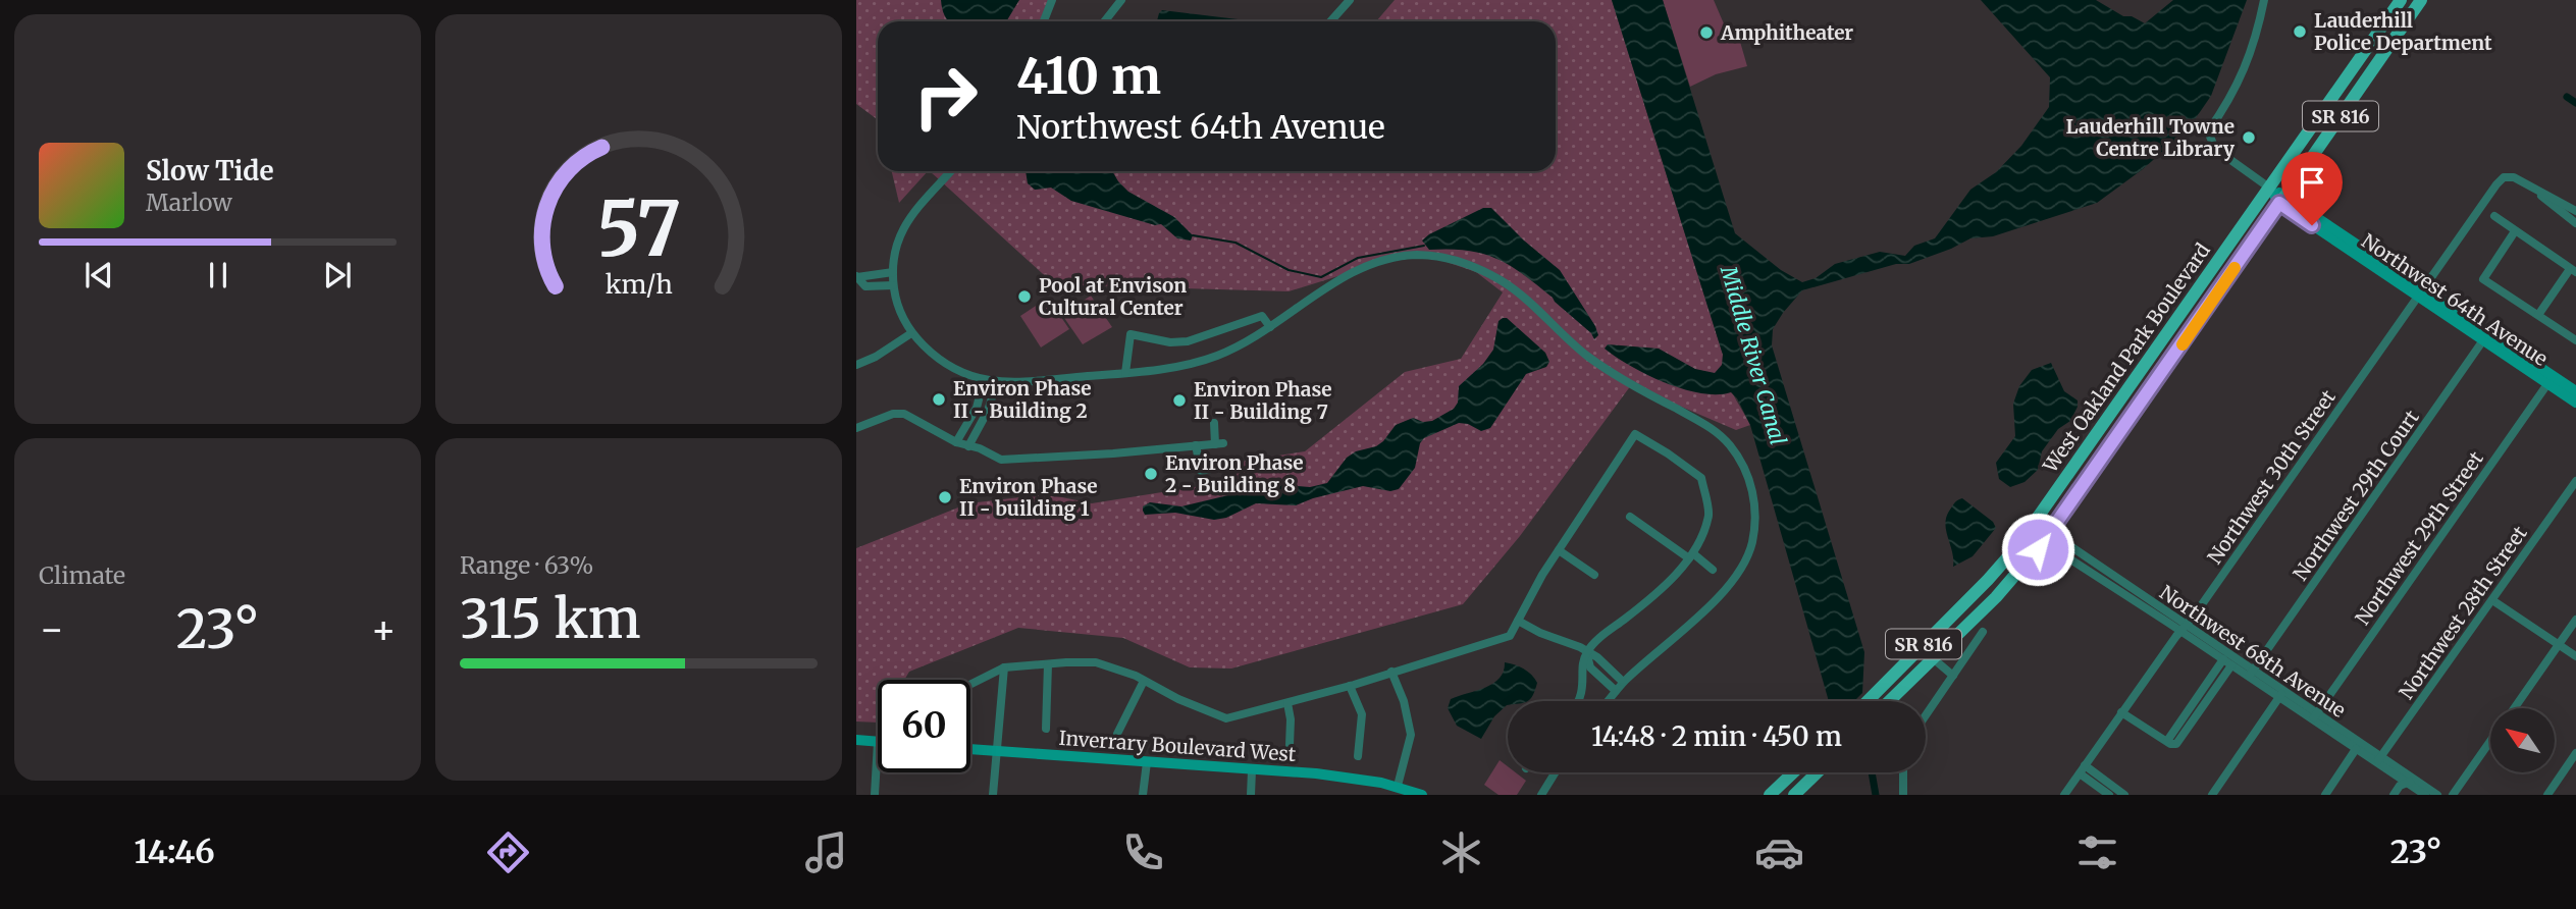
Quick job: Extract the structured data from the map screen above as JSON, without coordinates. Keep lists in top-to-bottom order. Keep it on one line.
{"streets":{"main road":["SR 816","West Oakland Park Boulevard"],"street":["Northwest 64th Avenue","Northwest 30th Street","Northwest 29th Court","Northwest 29th Street","Northwest 28th Street","Northwest 68th Avenue","Inverrary Boulevard West"]},"crossings":[["Northwest 64th Avenue","West Oakland Park Boulevard"],["Northwest 64th Avenue","Northwest 30th Street"],["Northwest 64th Avenue","Northwest 29th Court"],["Northwest 64th Avenue","Northwest 29th Street"],["West Oakland Park Boulevard","Northwest 68th Avenue"],["Northwest 30th Street","Northwest 68th Avenue"],["Northwest 29th Court","Northwest 68th Avenue"],["Northwest 29th Street","Northwest 68th Avenue"],["Northwest 28th Street","Northwest 68th Avenue"]],"water":["Middle River Canal"],"places":["Lauderhill Police Department","Amphitheater","Lauderhill Towne Centre Library","Pool at Envison Cultural Center","Environ Phase II - Building 2","Environ Phase II - Building 7","Environ Phase 2 - Building 8","Environ Phase II - building 1"],"north":"top left","page":{"turn":["410 m","Northwest 64th Avenue"],"song":["Slow Tide","Marlow"],"tile":["Climate",["Range · 63%","315 km"]],"heat":["−","23°","+"],"limit":"60","trip":"14:48 · 2 min · 450 m","tabs":["14:46","23°"],"gauge":["57","km/h"]}}
